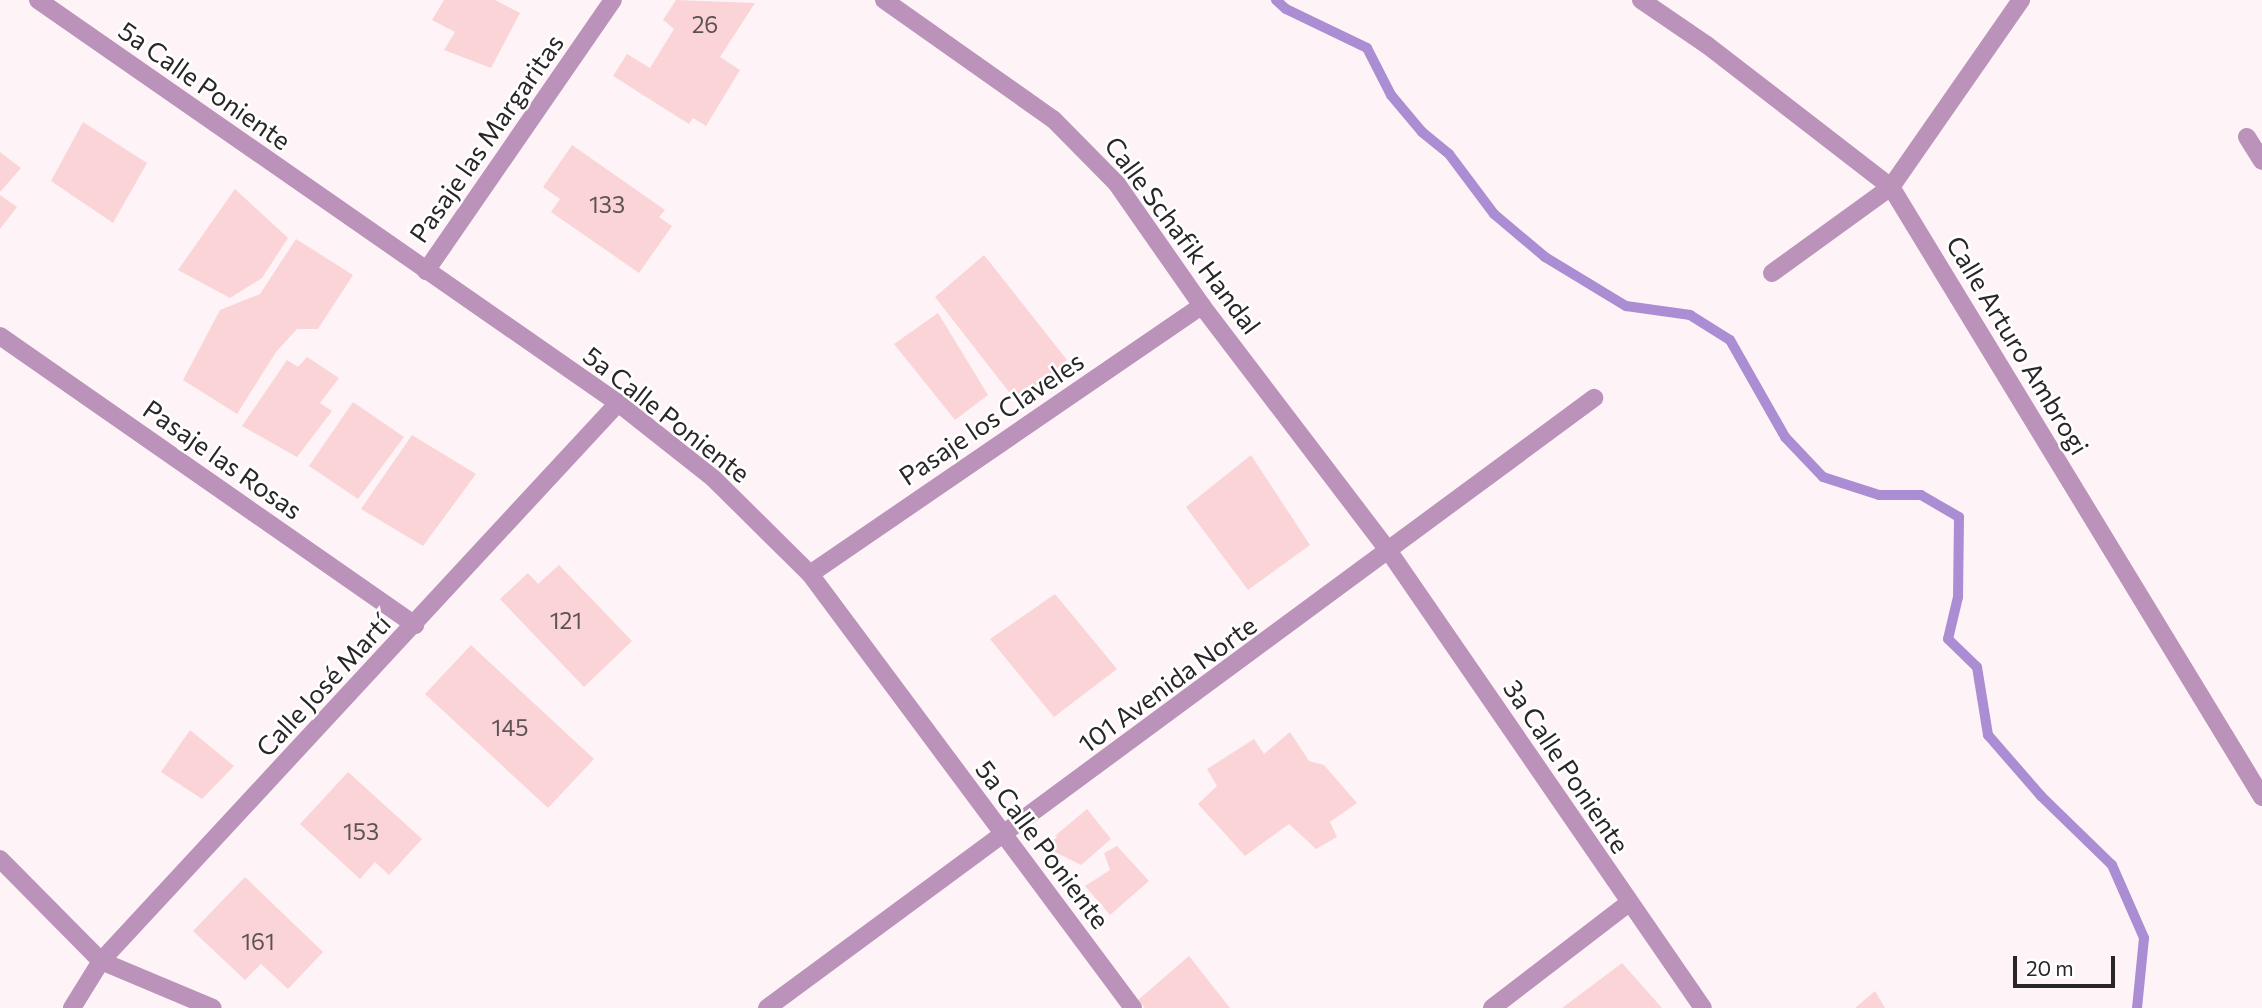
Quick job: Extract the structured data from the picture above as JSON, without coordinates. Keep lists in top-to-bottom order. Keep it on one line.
{"streets":{"street":["5a Calle Poniente","Pasaje las Margaritas","Calle Schafik Handal","Calle Arturo Ambrogi","Pasaje los Claveles","Pasaje las Rosas","101 Avenida Norte","Calle José Martí","3a Calle Poniente"]},"crossings":[["5a Calle Poniente","Pasaje las Margaritas"],["5a Calle Poniente","Pasaje los Claveles"],["5a Calle Poniente","101 Avenida Norte"],["5a Calle Poniente","Calle José Martí"],["Calle Schafik Handal","Pasaje los Claveles"],["Calle Schafik Handal","101 Avenida Norte"],["Calle Schafik Handal","3a Calle Poniente"],["Pasaje las Rosas","Calle José Martí"],["101 Avenida Norte","3a Calle Poniente"]],"house_numbers":["26","133","121","145","153","161"],"scale_bar":"20 m"}
